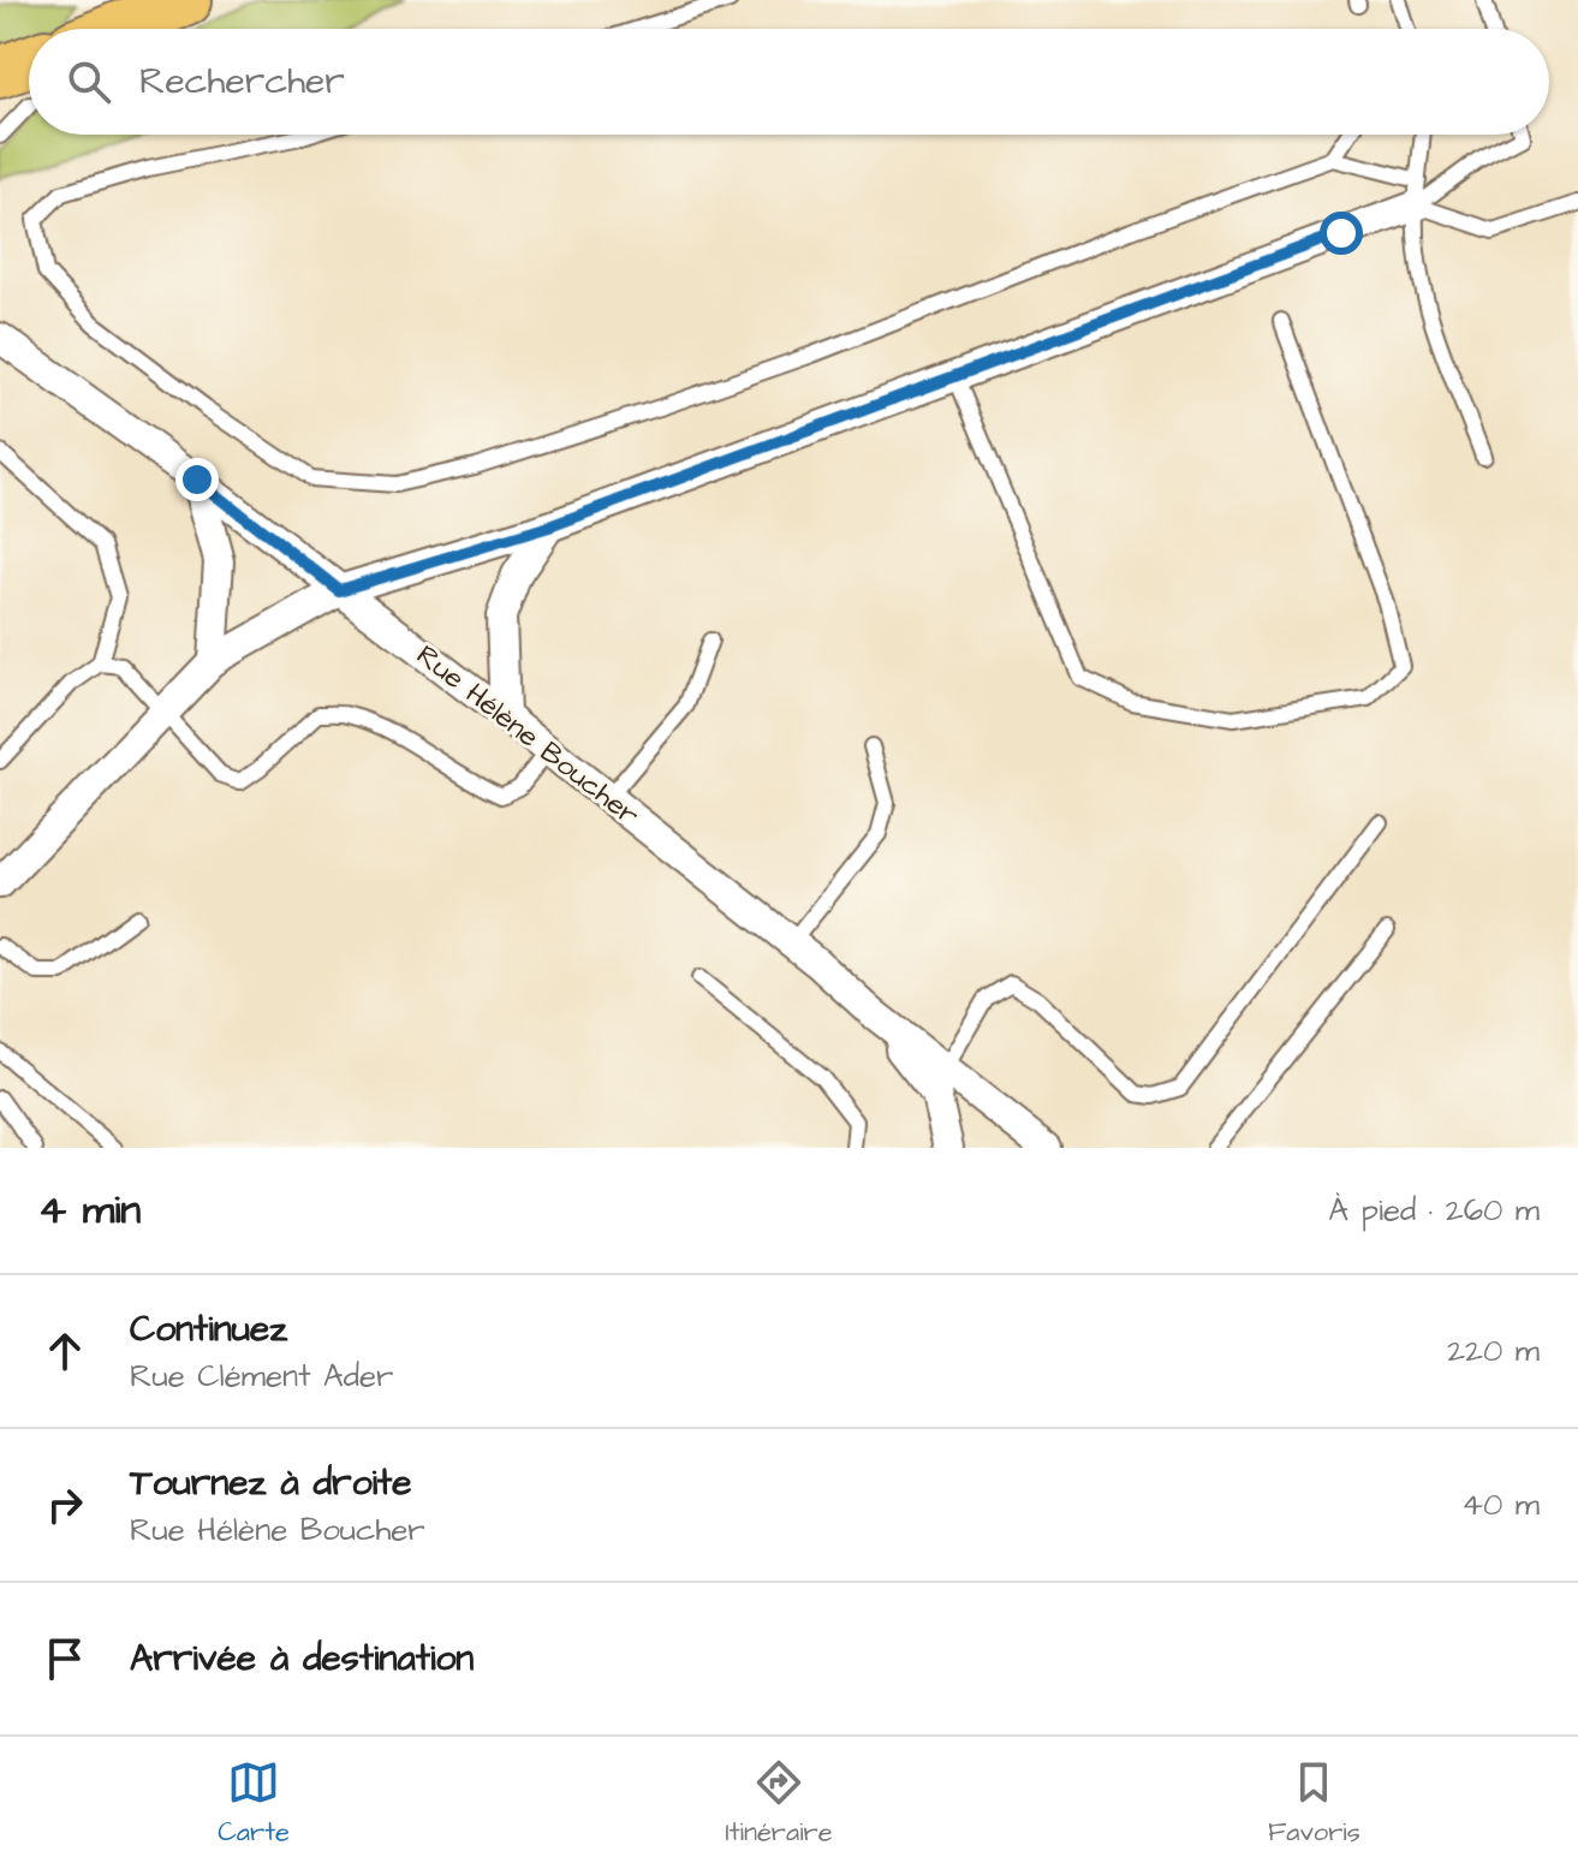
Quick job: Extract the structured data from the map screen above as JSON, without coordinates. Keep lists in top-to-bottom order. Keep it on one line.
{"streets":{"street":["Rue Hélène Boucher"]},"page":{"search":"Rechercher","heading":["4 min","À pied · 260 m"],"list":[["Continuez","Rue Clément Ader","220 m"],["Tournez à droite","Rue Hélène Boucher","40 m"],"Arrivée à destination"],"nav":["Carte","Itinéraire","Favoris"]}}
